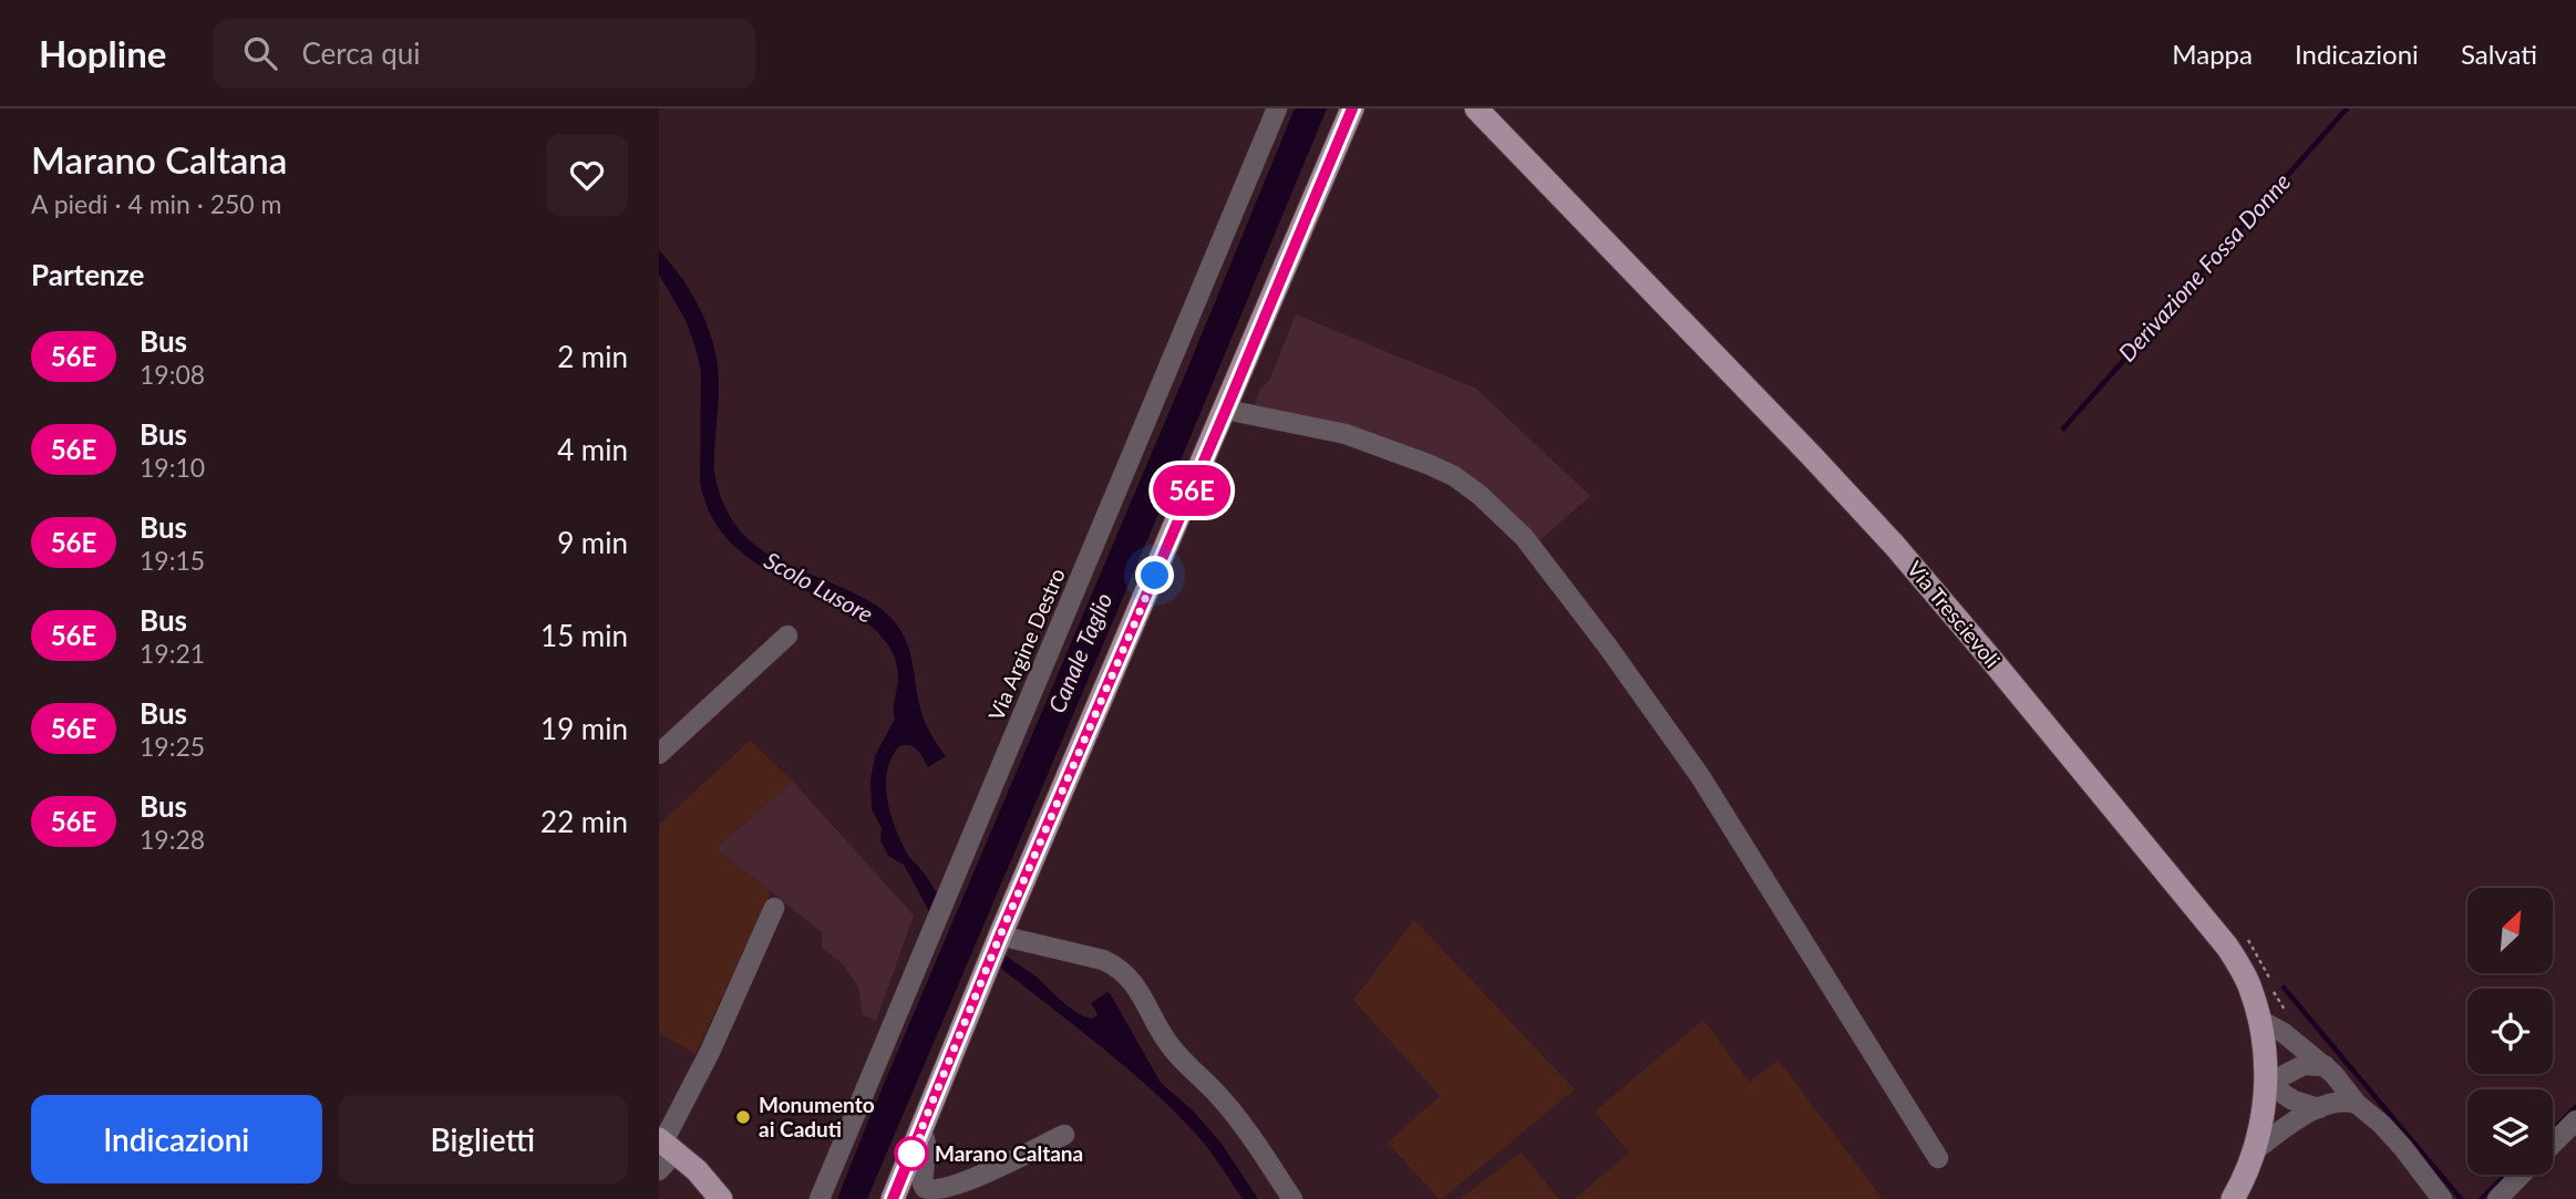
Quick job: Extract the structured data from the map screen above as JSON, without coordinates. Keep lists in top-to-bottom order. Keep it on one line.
{"streets":{"main road":["Via Trescievoli"],"street":["Via Argine Destro"]},"water":["Derivazione Fossa Donne","Scolo Lusore","Canale Taglio"],"places":["Monumento ai Caduti","Marano Caltana"],"lines":["bus line 56E"],"north":"top right","page":{"header":"Hopline","search":"Cerca qui","nav":["Mappa","Indicazioni","Salvati"],"heading":[["Marano Caltana","A piedi · 4 min · 250 m"],"Partenze"],"on_map":"56E","list":[{"mark":"56E","name":"Bus","note":"19:08","value":"2 min"},{"mark":"56E","name":"Bus","note":"19:10","value":"4 min"},{"mark":"56E","name":"Bus","note":"19:15","value":"9 min"},{"mark":"56E","name":"Bus","note":"19:21","value":"15 min"},{"mark":"56E","name":"Bus","note":"19:25","value":"19 min"},{"mark":"56E","name":"Bus","note":"19:28","value":"22 min"}],"buttons":["Indicazioni","Biglietti"]}}
